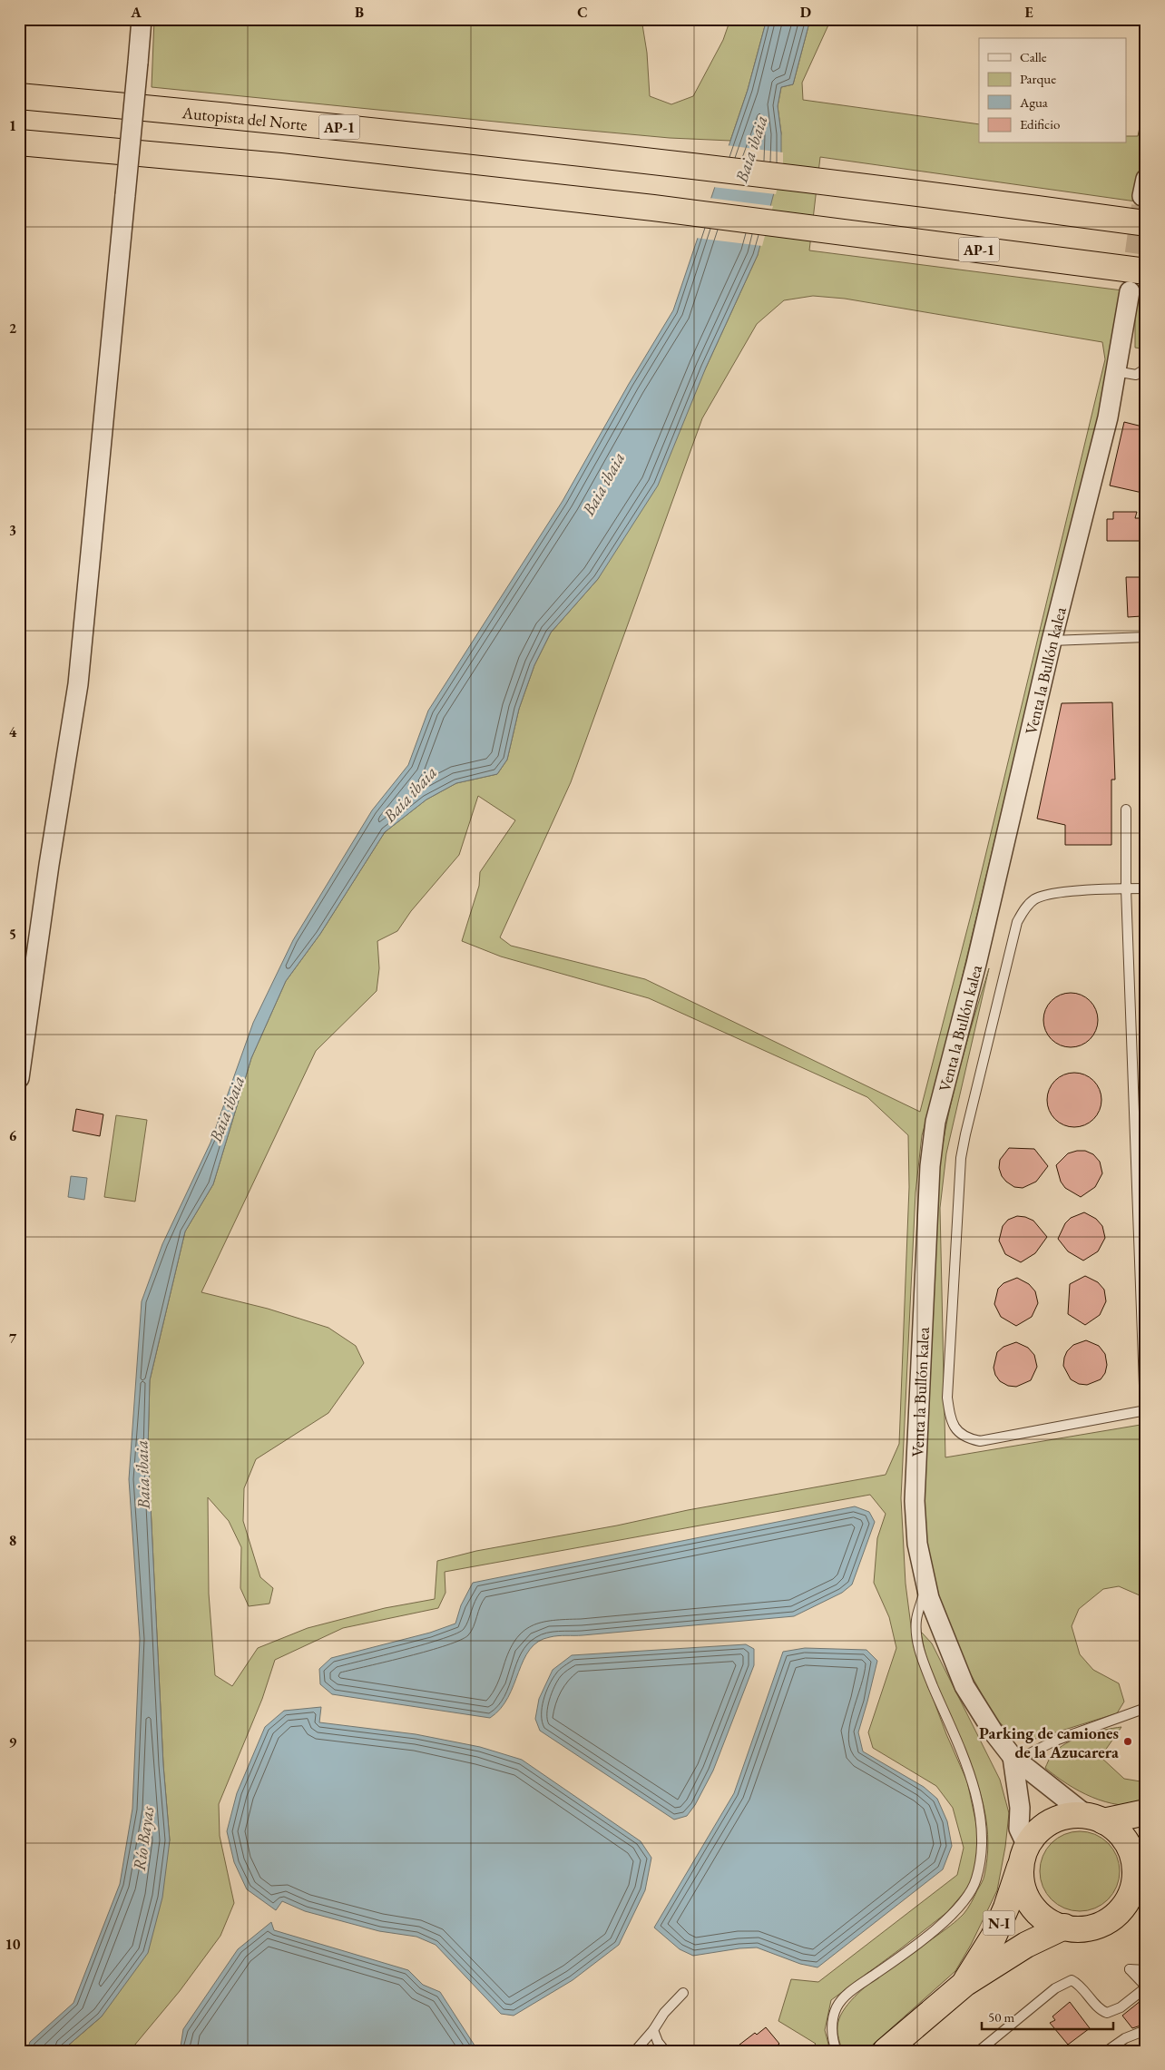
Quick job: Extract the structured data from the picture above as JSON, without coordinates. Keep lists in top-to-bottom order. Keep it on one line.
{"streets":{"highway":["Autopista del Norte","AP-1","N-I"],"street":["Venta la Bullón kalea"]},"water":["Baia ibaia","Río Bayas"],"places":["Parking de camiones de la Azucarera"],"legend":["Calle","Parque","Agua","Edificio"],"scale_bar":"50 m","grid":{"columns":["A","B","C","D","E"],"rows":["1","2","3","4","5","6","7","8","9","10"]}}
